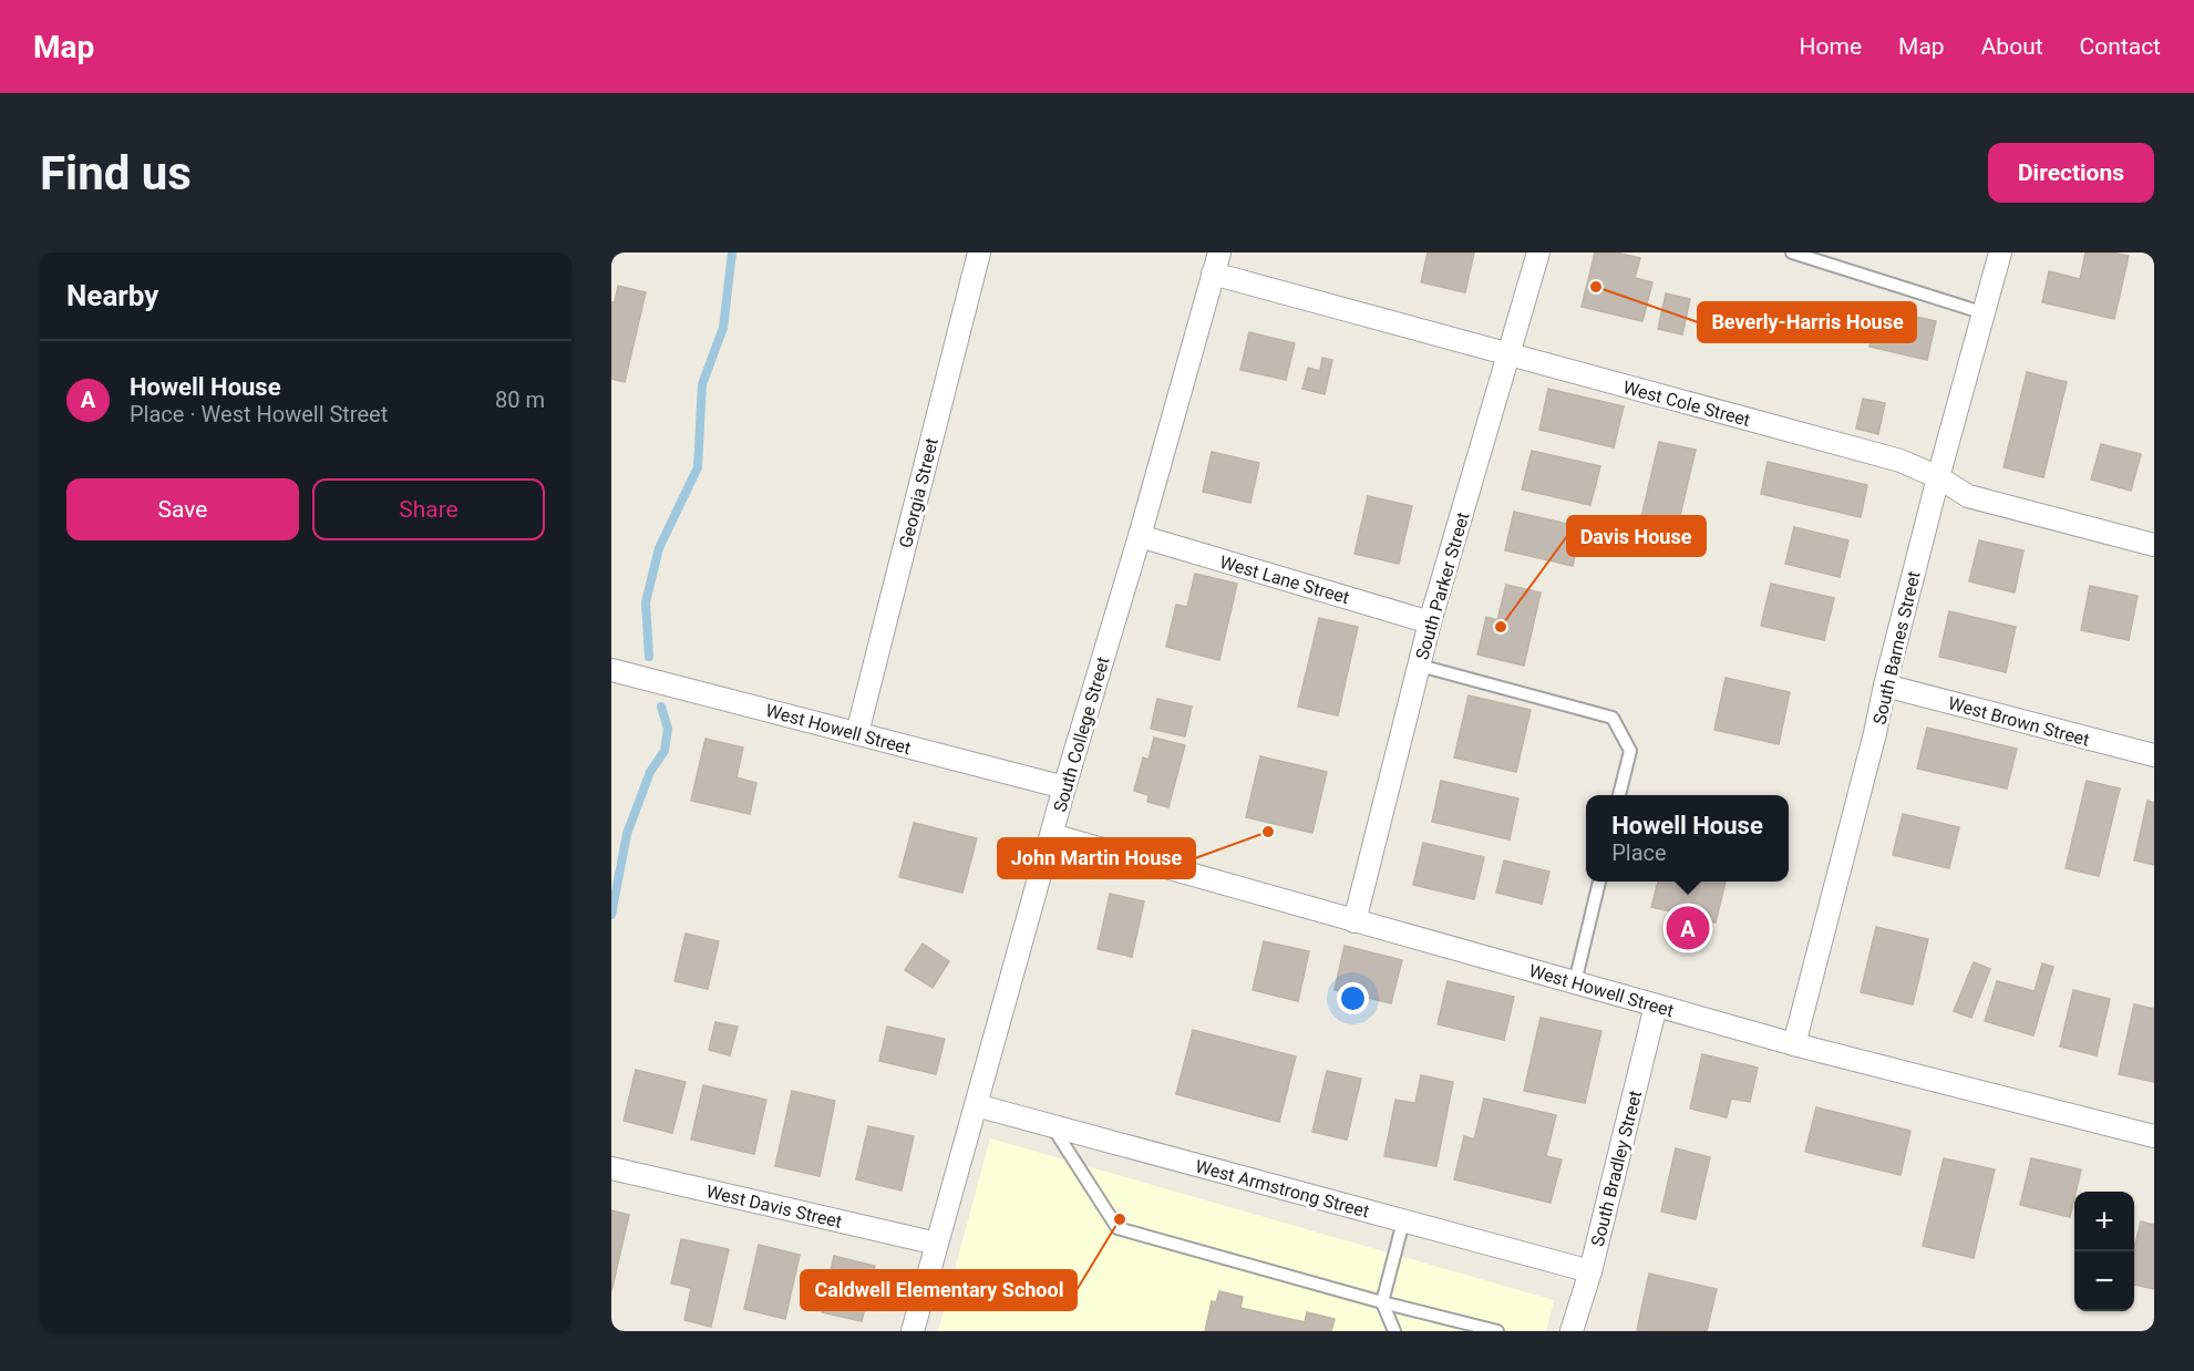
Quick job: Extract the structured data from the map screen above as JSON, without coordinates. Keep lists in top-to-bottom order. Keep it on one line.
{"streets":{"street":["West Cole Street","Georgia Street","West Lane Street","South Parker Street","South Barnes Street","West Brown Street","West Howell Street","South College Street","South Bradley Street","West Armstrong Street","West Davis Street"]},"crossings":[["West Cole Street","South Parker Street"],["West Cole Street","South Barnes Street"],["West Cole Street","South College Street"],["Georgia Street","West Howell Street"],["West Lane Street","South Parker Street"],["West Lane Street","South College Street"],["South Parker Street","West Howell Street"],["South Barnes Street","West Brown Street"],["South Barnes Street","West Howell Street"],["West Howell Street","South College Street"],["West Howell Street","South Bradley Street"],["South College Street","West Armstrong Street"],["South College Street","West Davis Street"],["South Bradley Street","West Armstrong Street"]],"places":["Beverly-Harris House","Davis House","John Martin House","Caldwell Elementary School"],"page":{"header":"Map","nav":["Home","Map","About","Contact"],"buttons":["Directions",["Save","Share"]],"title":"Find us","heading":"Nearby","list":[{"mark":"A","name":"Howell House","note":"Place · West Howell Street","value":"80 m"}],"popup":["Howell House","Place"],"pins":"A","map_buttons":["+","−"]}}
